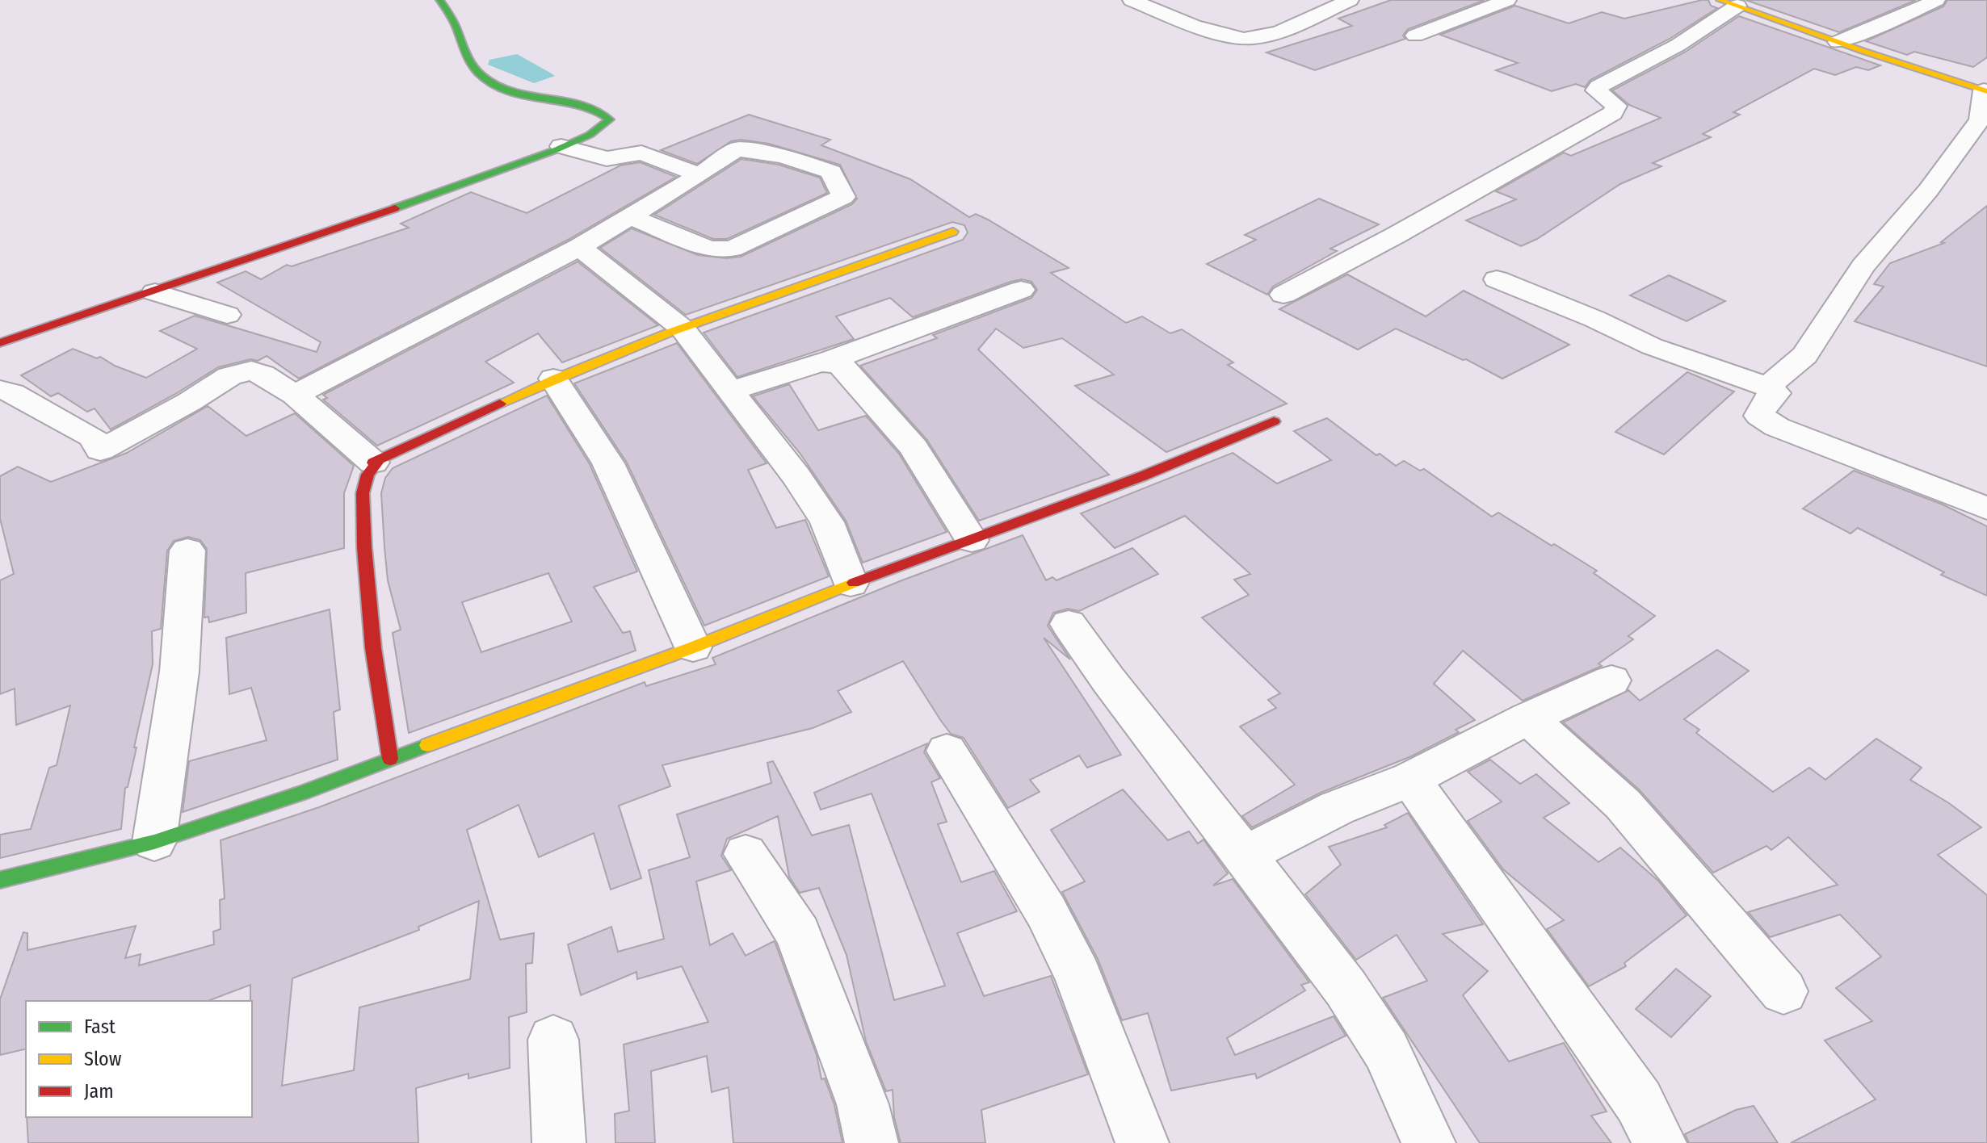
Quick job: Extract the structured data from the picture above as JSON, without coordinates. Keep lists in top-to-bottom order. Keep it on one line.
{"legend":["Fast","Slow","Jam"]}
